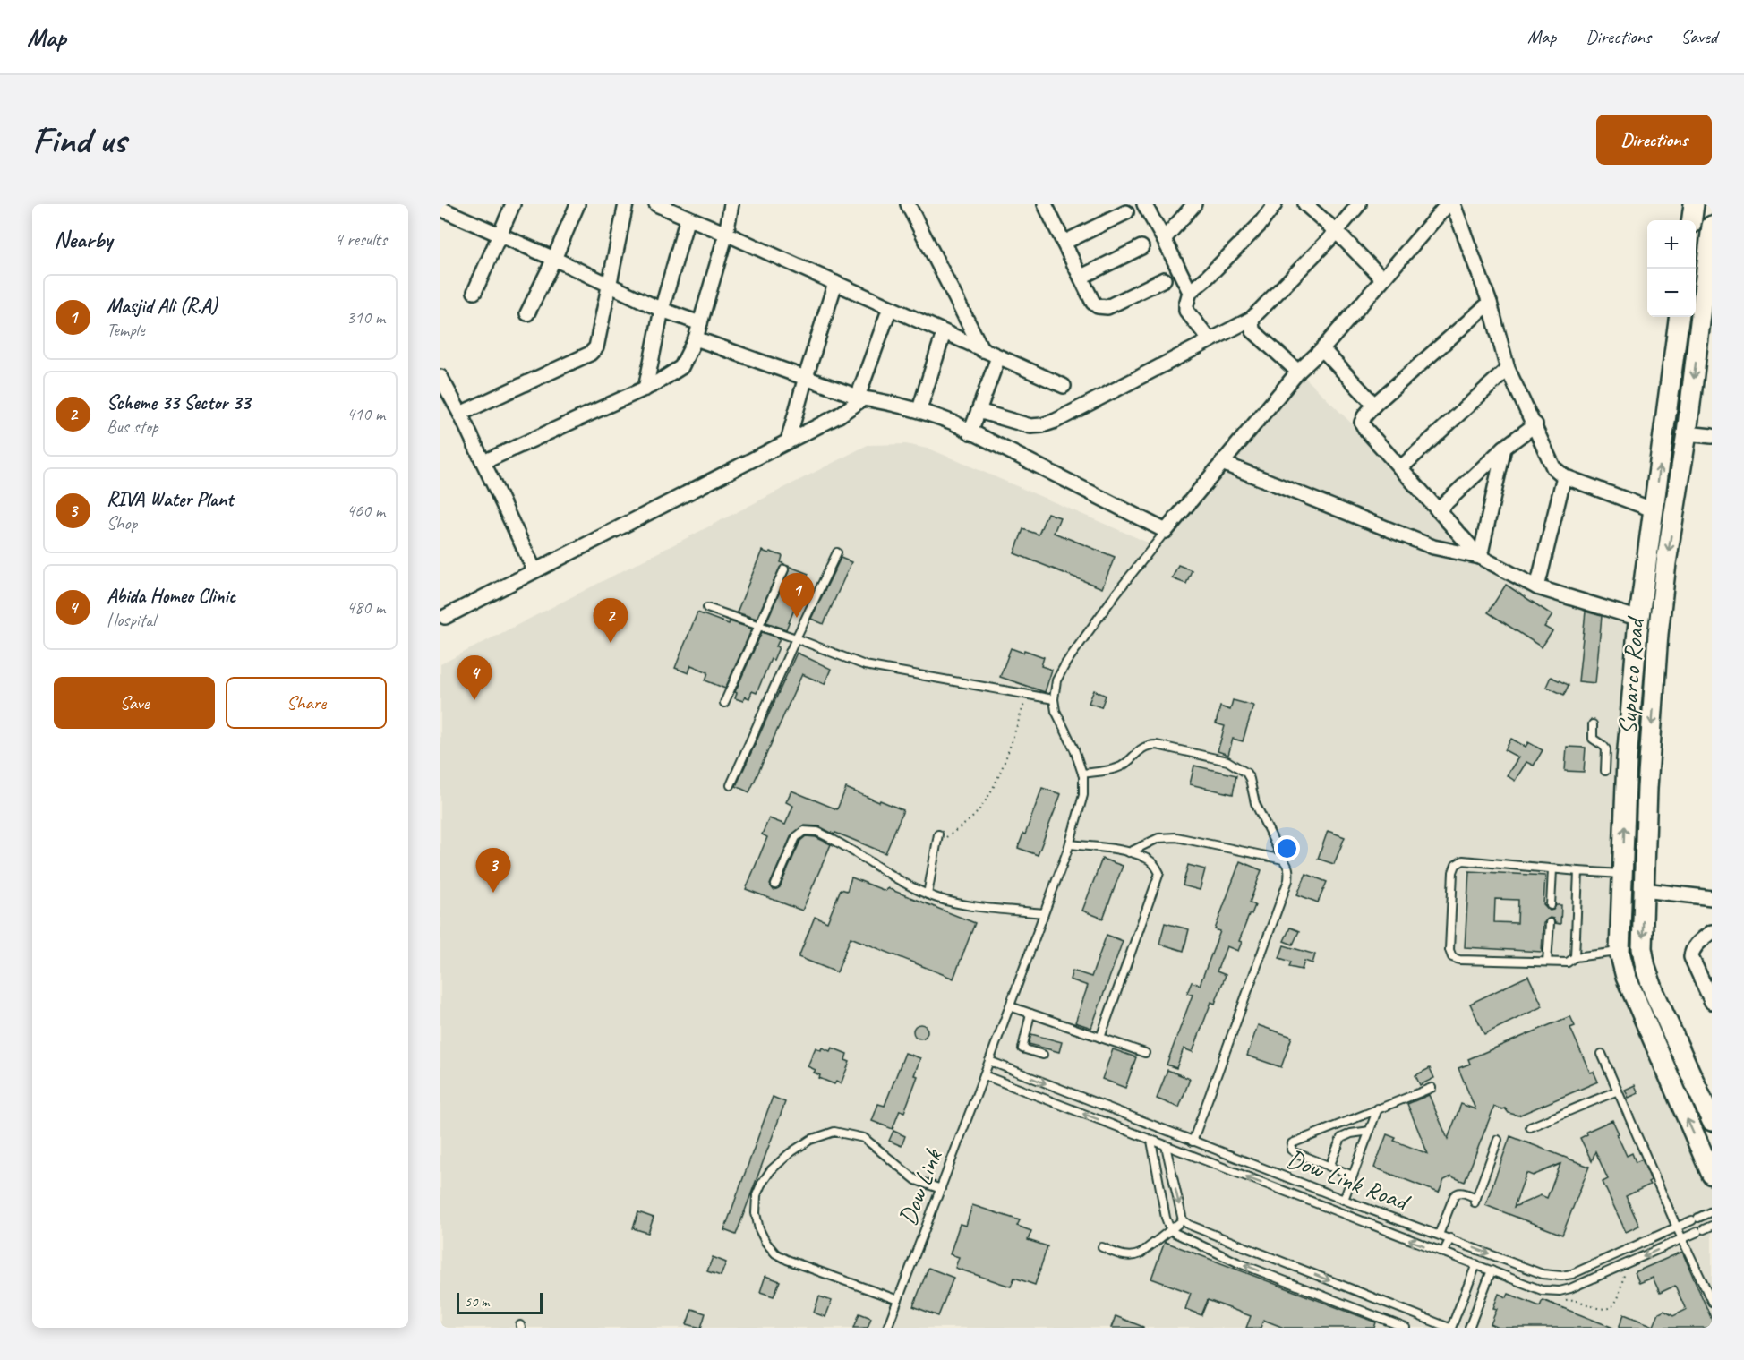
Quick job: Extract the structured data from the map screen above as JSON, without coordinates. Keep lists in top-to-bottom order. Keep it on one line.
{"streets":{"main road":["Suparco Road"],"lane":["Dow Link Road","Dow Link"]},"crossings":[["Dow Link Road","Dow Link"]],"scale_bar":"50 m","page":{"header":"Map","nav":["Map","Directions","Saved"],"buttons":["Directions",["Save","Share"]],"title":"Find us","heading":["Nearby","4 results"],"map_buttons":["+","−"],"list":[{"mark":"1","name":"Masjid Ali (R.A)","note":"Temple","value":"310 m"},{"mark":"2","name":"Scheme 33 Sector 33","note":"Bus stop","value":"410 m"},{"mark":"3","name":"RIVA Water Plant","note":"Shop","value":"460 m"},{"mark":"4","name":"Abida Homeo Clinic","note":"Hospital","value":"480 m"}],"pins":["1","2","4","3"],"scale":"50 m"}}
